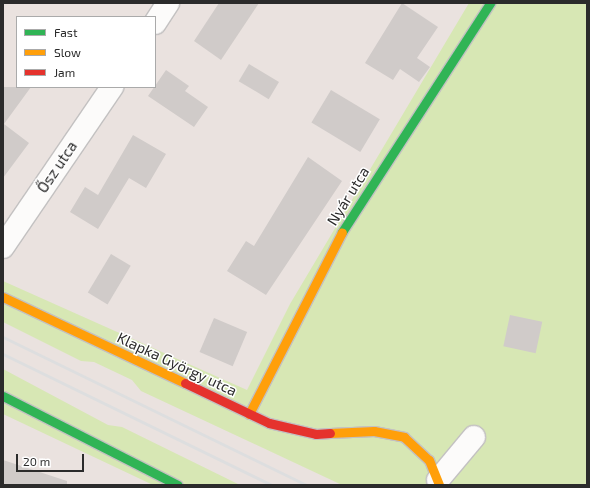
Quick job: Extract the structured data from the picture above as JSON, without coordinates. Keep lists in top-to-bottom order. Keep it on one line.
{"streets":{"street":["Ősz utca","Nyár utca","Klapka György utca"]},"crossings":[["Nyár utca","Klapka György utca"]],"legend":["Fast","Slow","Jam"],"scale_bar":"20 m"}
